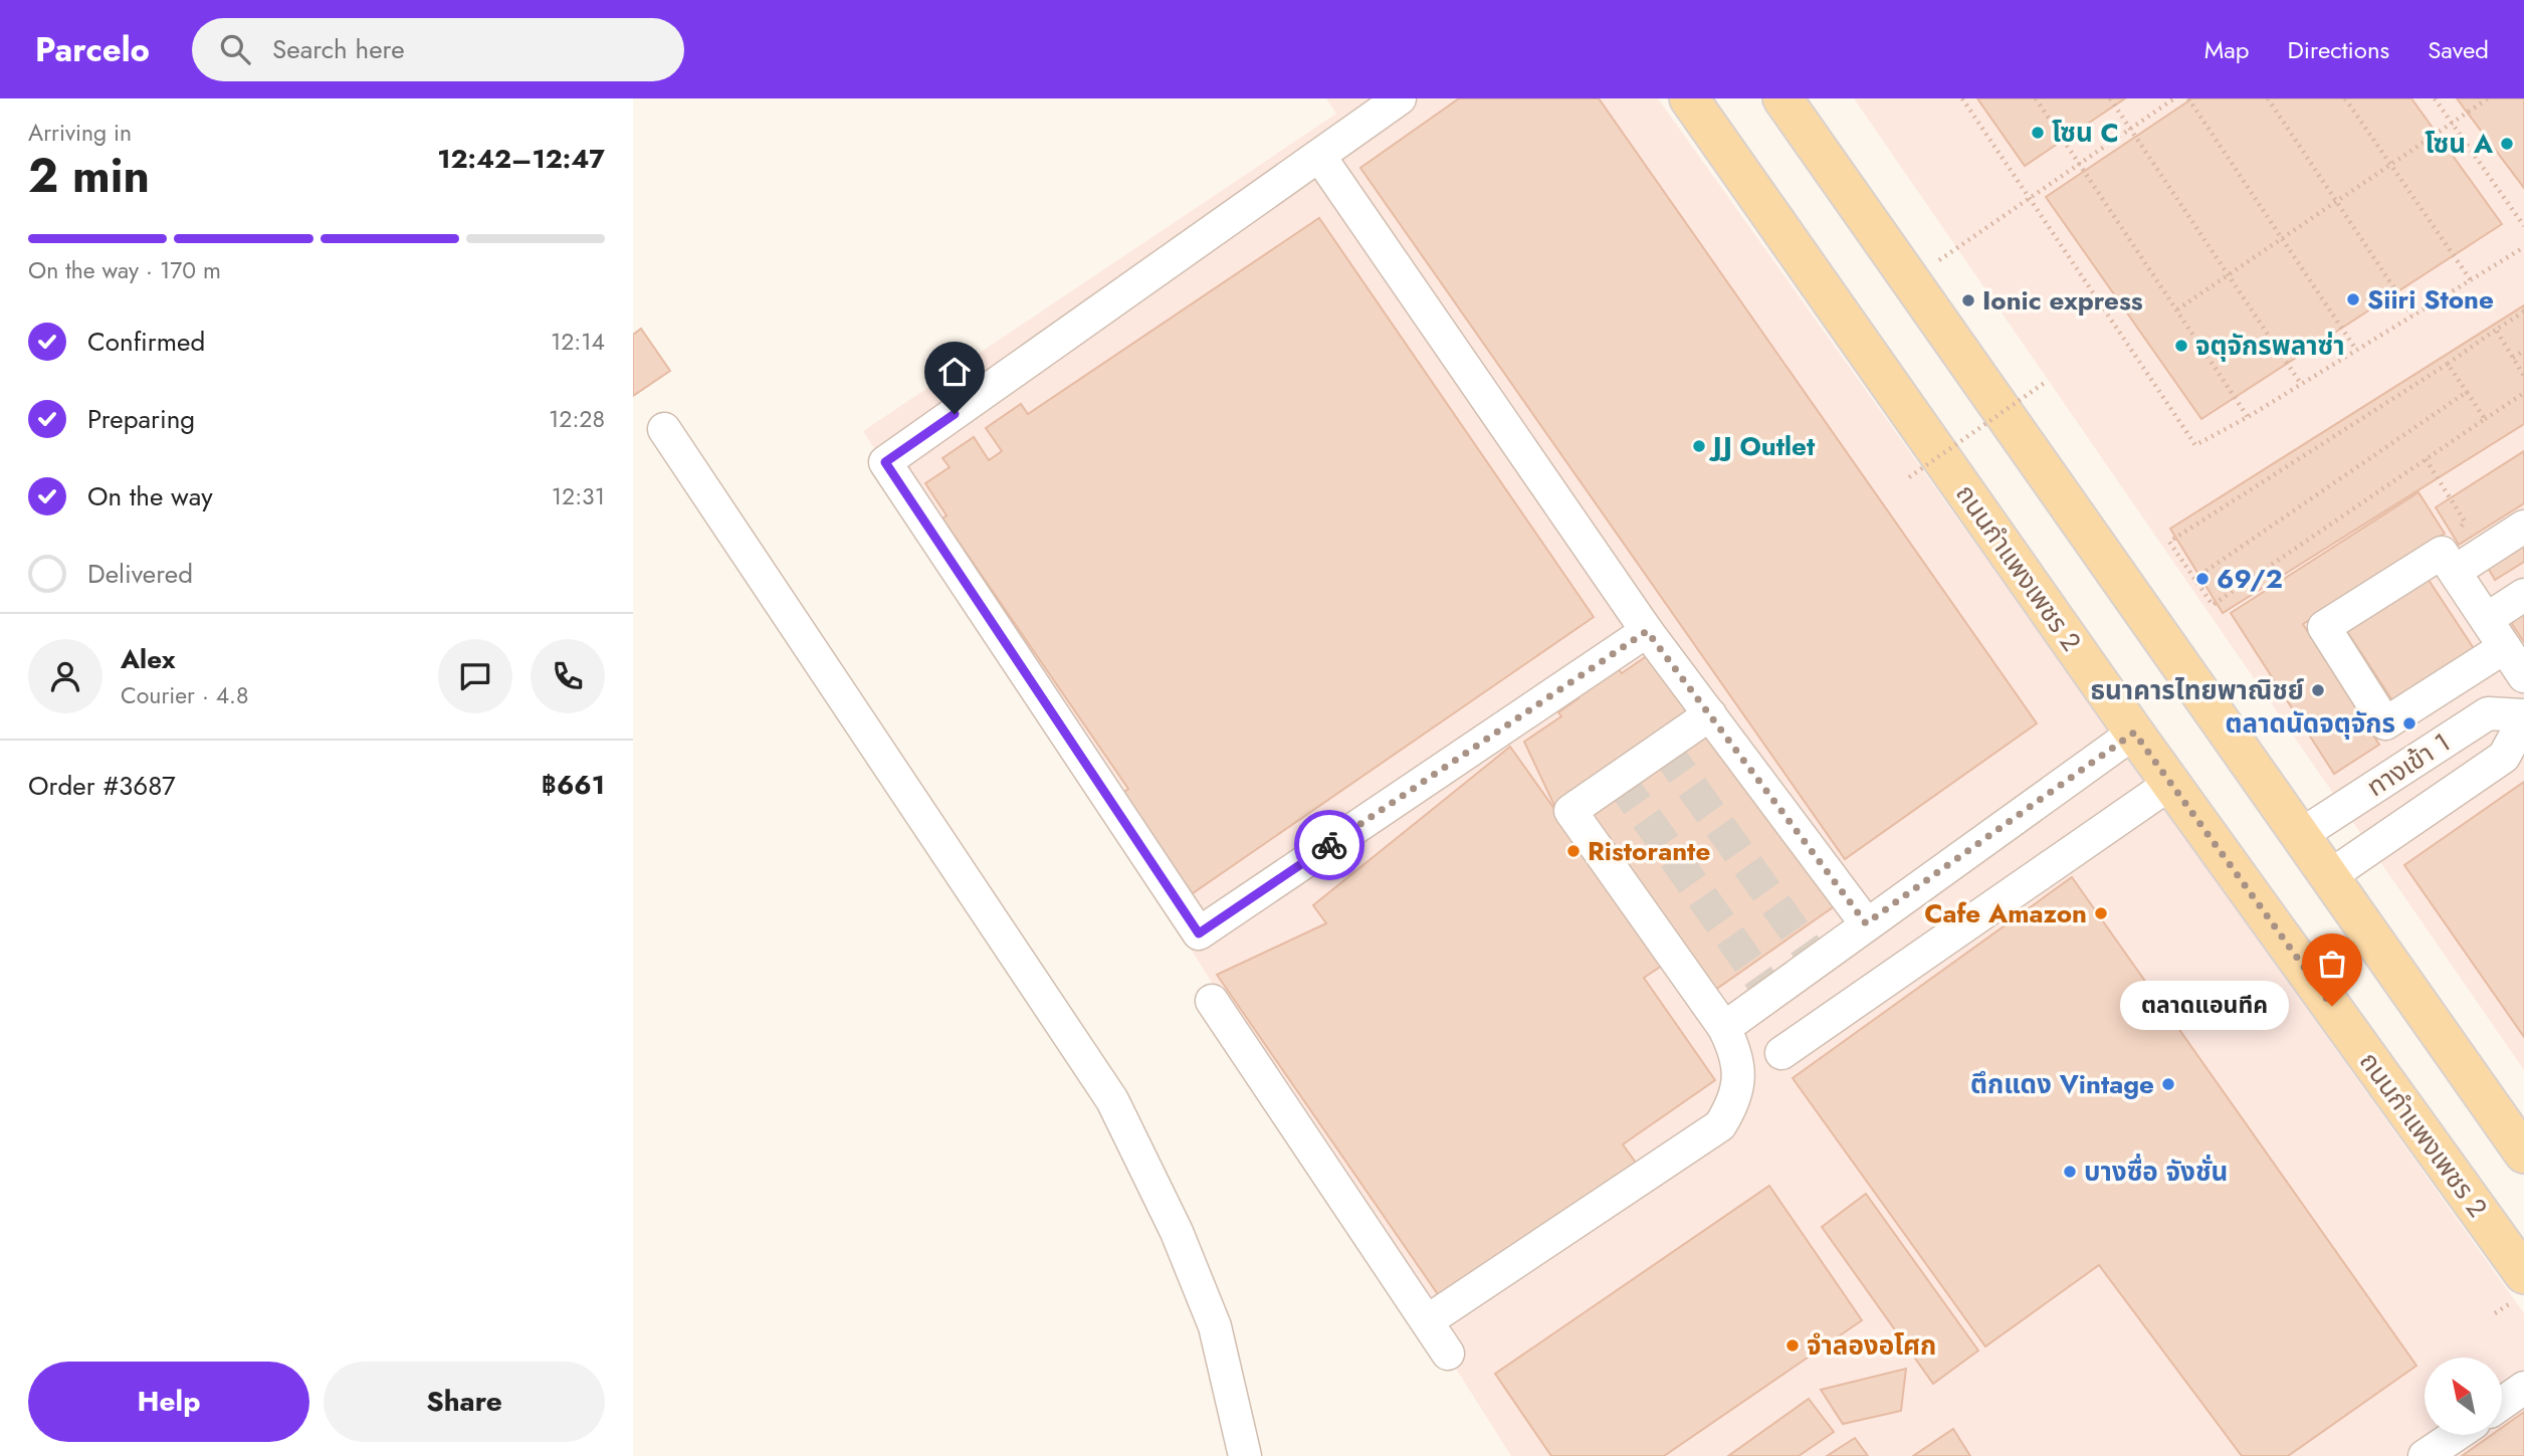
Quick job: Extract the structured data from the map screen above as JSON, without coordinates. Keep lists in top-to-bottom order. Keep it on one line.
{"streets":{"main road":["ถนนกำแพงเพชร 2"],"street":["ทางเข้า 1"]},"places":["โซน C","โซน A","Siiri Stone","Ionic express","จตุจักรพลาซ่า","JJ Outlet","69/2","ธนาคารไทยพาณิชย์","ตลาดนัดจตุจักร","Ristorante","Cafe Amazon","ตลาดแอนทีค","ตึกแดง Vintage","บางซื่อ จังชั่น","จำลองอโศก"],"north":"top left","page":{"header":"Parcelo","search":"Search here","nav":["Map","Directions","Saved"],"heading":["2 min","Arriving in","12:42–12:47"],"panel":["Alex","Courier · 4.8","Order #3687","฿661"],"bar":"On the way · 170 m","list":[["Confirmed","12:14"],["Preparing","12:28"],["On the way","12:31"],"Delivered"],"bubble":"ตลาดแอนทีค","buttons":["Help","Share"]}}
